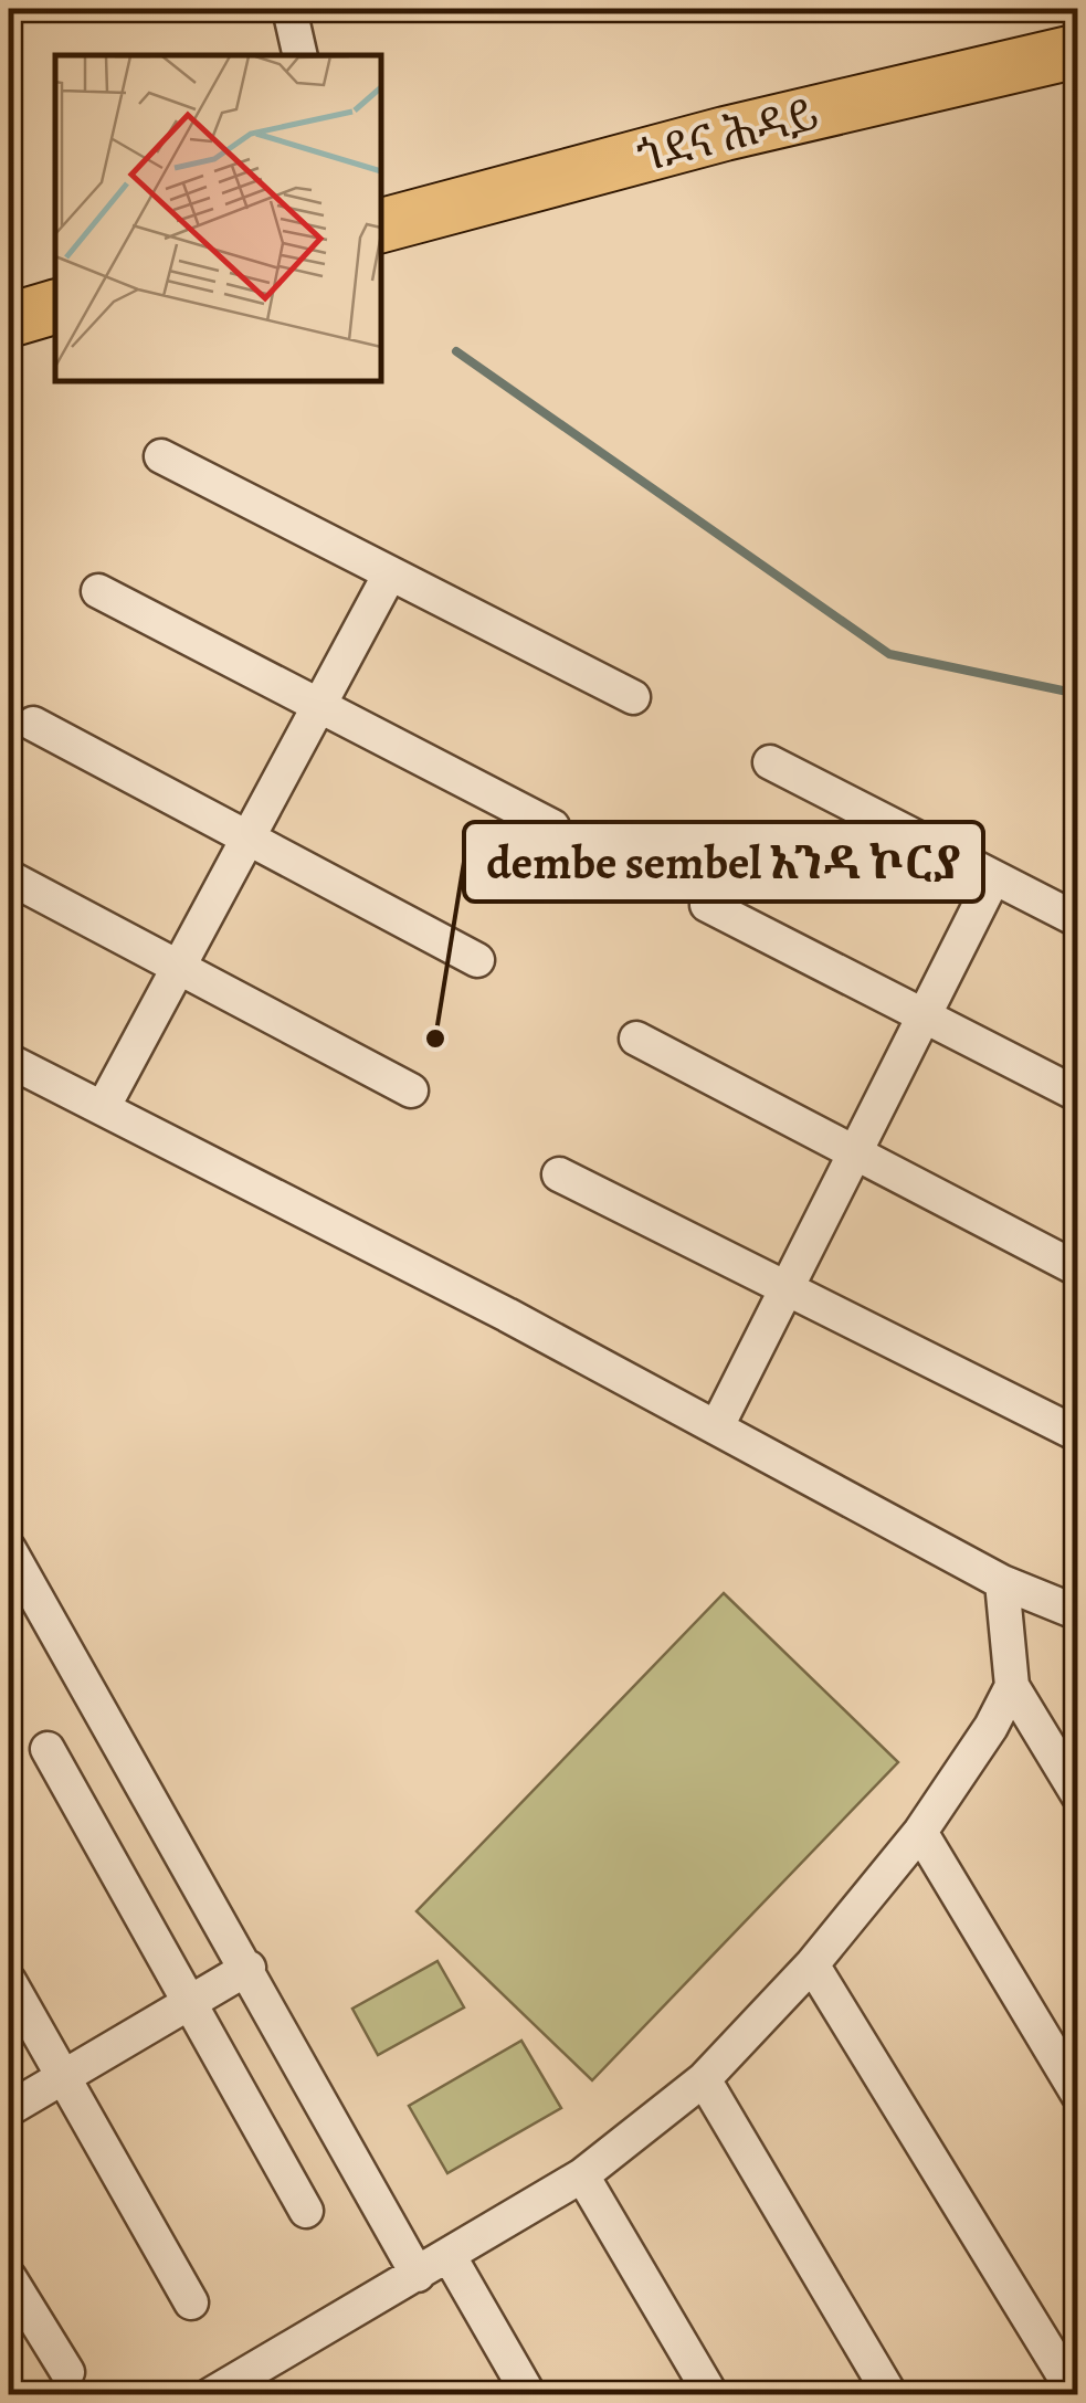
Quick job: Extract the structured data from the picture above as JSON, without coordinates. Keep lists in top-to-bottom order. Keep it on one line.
{"streets":{"main road":["ጎደና ሕዳይ"]},"places":["dembe sembel አንዳ ኮርያ"]}
